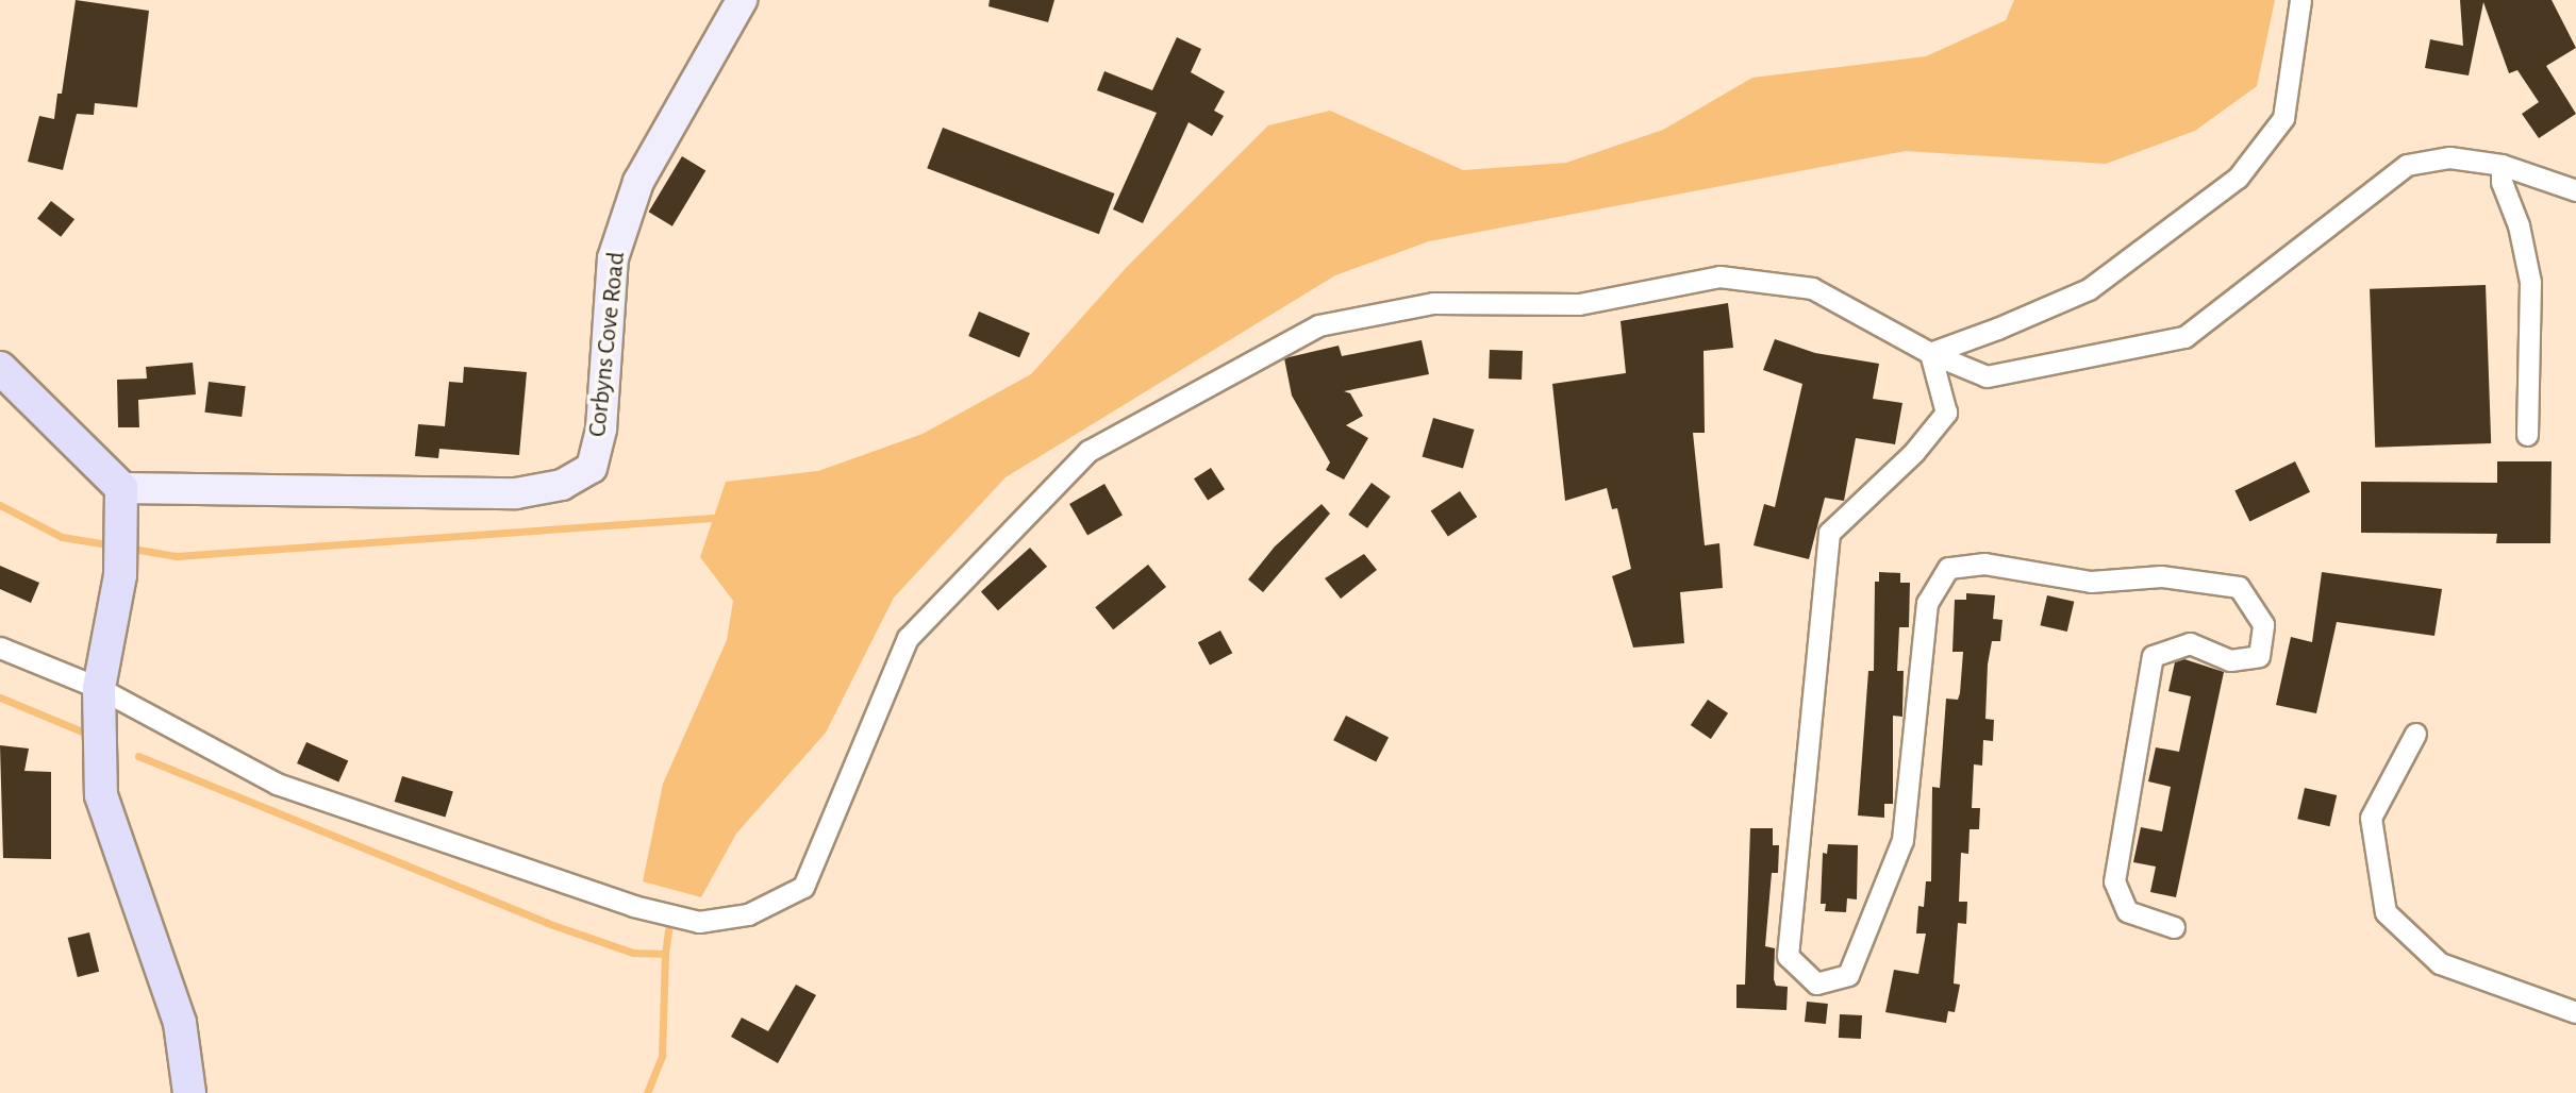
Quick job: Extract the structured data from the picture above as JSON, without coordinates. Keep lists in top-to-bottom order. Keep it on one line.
{"streets":{"main road":["Corbyns Cove Road"]}}
